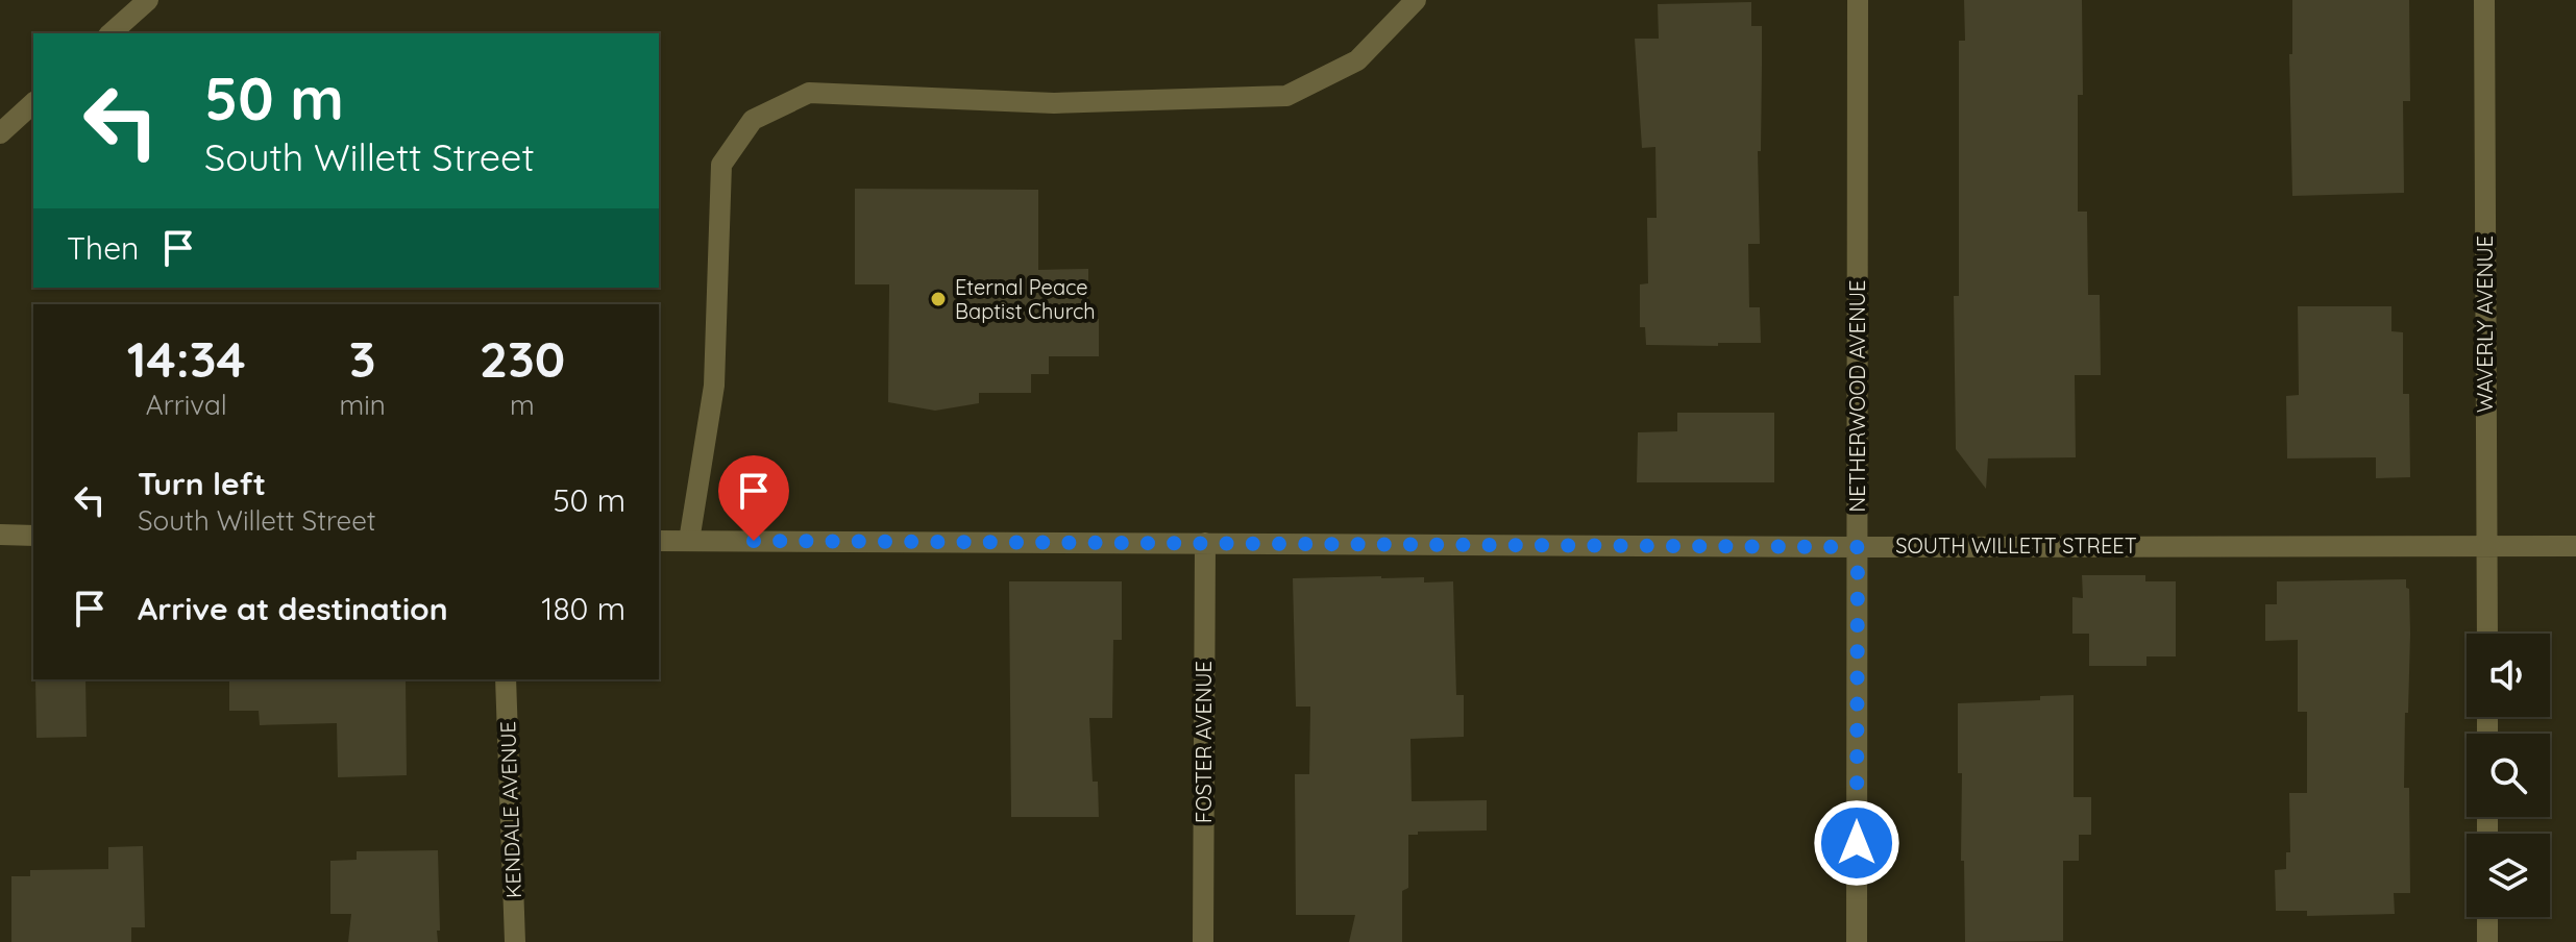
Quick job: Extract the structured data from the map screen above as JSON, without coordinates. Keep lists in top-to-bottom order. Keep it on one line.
{"streets":{"street":["WAVERLY AVENUE","NETHERWOOD AVENUE","SOUTH WILLETT STREET","FOSTER AVENUE","KENDALE AVENUE"]},"crossings":[["WAVERLY AVENUE","SOUTH WILLETT STREET"],["NETHERWOOD AVENUE","SOUTH WILLETT STREET"],["SOUTH WILLETT STREET","FOSTER AVENUE"]],"places":["Eternal Peace Baptist Church"],"page":{"turn":["50 m","South Willett Street"],"then":"Then","eta":["14:34","Arrival","3","min","230","m"],"list":[{"name":"Turn left","note":"South Willett Street","value":"50 m"},{"name":"Arrive at destination","value":"180 m"}]}}
